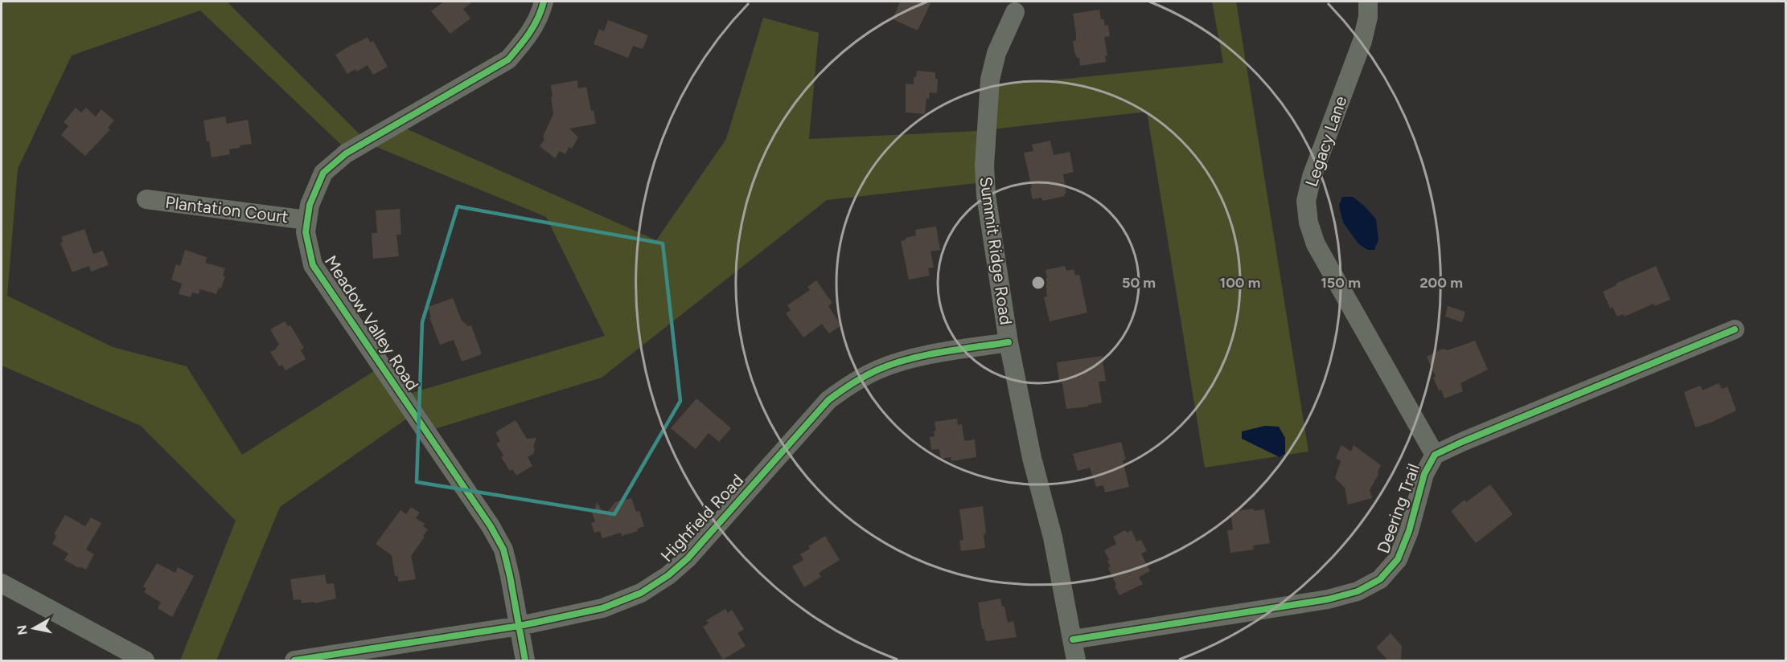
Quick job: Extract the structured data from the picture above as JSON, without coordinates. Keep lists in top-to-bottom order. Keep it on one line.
{"streets":{"street":["Legacy Lane","Plantation Court","Summit Ridge Road","Meadow Valley Road","Deering Trail","Highfield Road"]},"crossings":[["Legacy Lane","Deering Trail"],["Plantation Court","Meadow Valley Road"],["Summit Ridge Road","Deering Trail"],["Summit Ridge Road","Highfield Road"],["Meadow Valley Road","Highfield Road"]],"north":"left","rings":["50 m","100 m","150 m","200 m"]}
